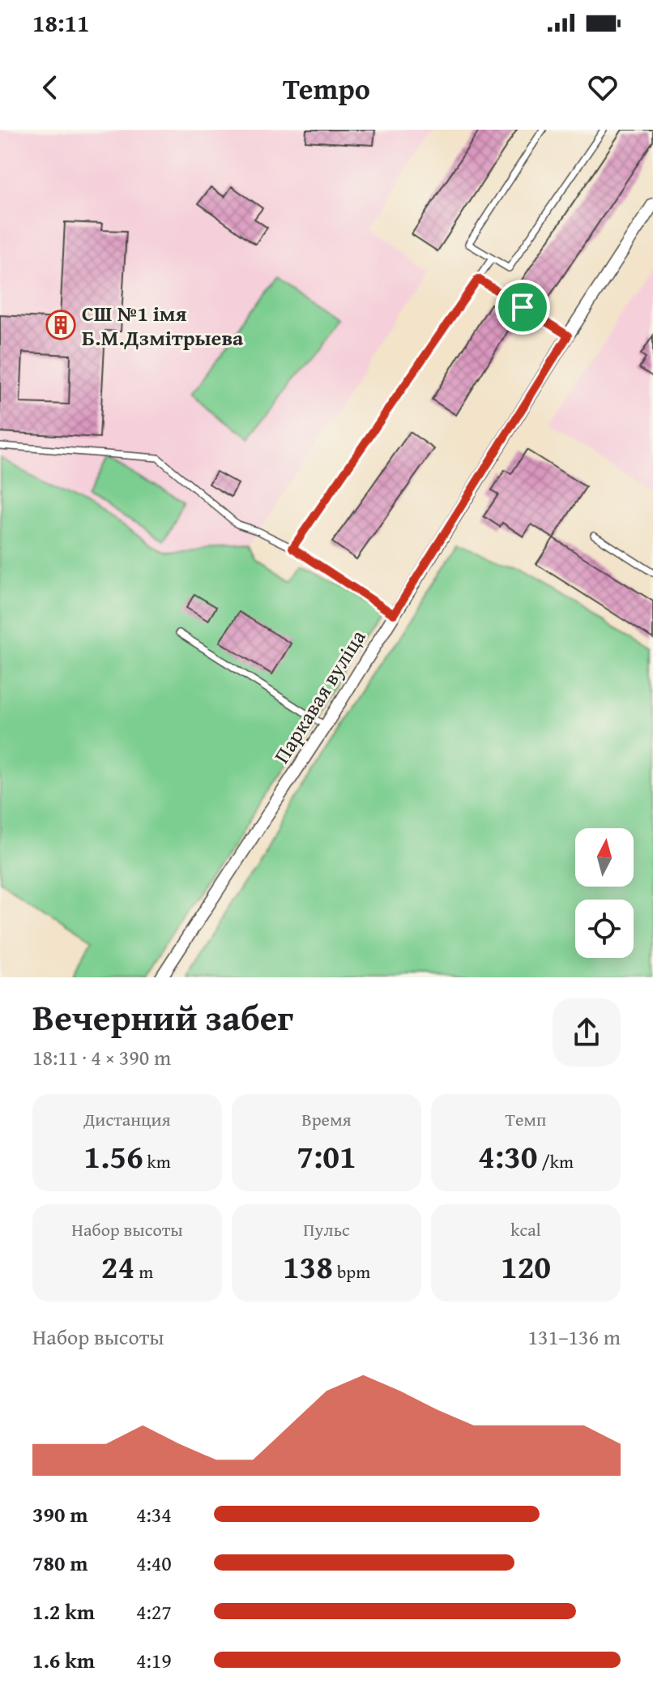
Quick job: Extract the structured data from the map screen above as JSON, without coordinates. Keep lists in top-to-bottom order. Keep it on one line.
{"streets":{"street":["Паркавая вуліца"]},"places":{"building":["СШ №1 імя Б.М.Дзмітрыева"]},"north":"top","page":{"status":"18:11","header":"Tempo","heading":["Вечерний забег","18:11 · 4 × 390 m"],"stats":[["Дистанция","1.56 km"],["Время","7:01"],["Темп","4:30 /km"],["Набор высоты","24 m"],["Пульс","138 bpm"],["kcal","120"]],"chart":["Набор высоты","131–136 m"],"list":[{"name":"390 m","note":"4:34"},{"name":"780 m","note":"4:40"},{"name":"1.2 km","note":"4:27"},{"name":"1.6 km","note":"4:19"}]}}
